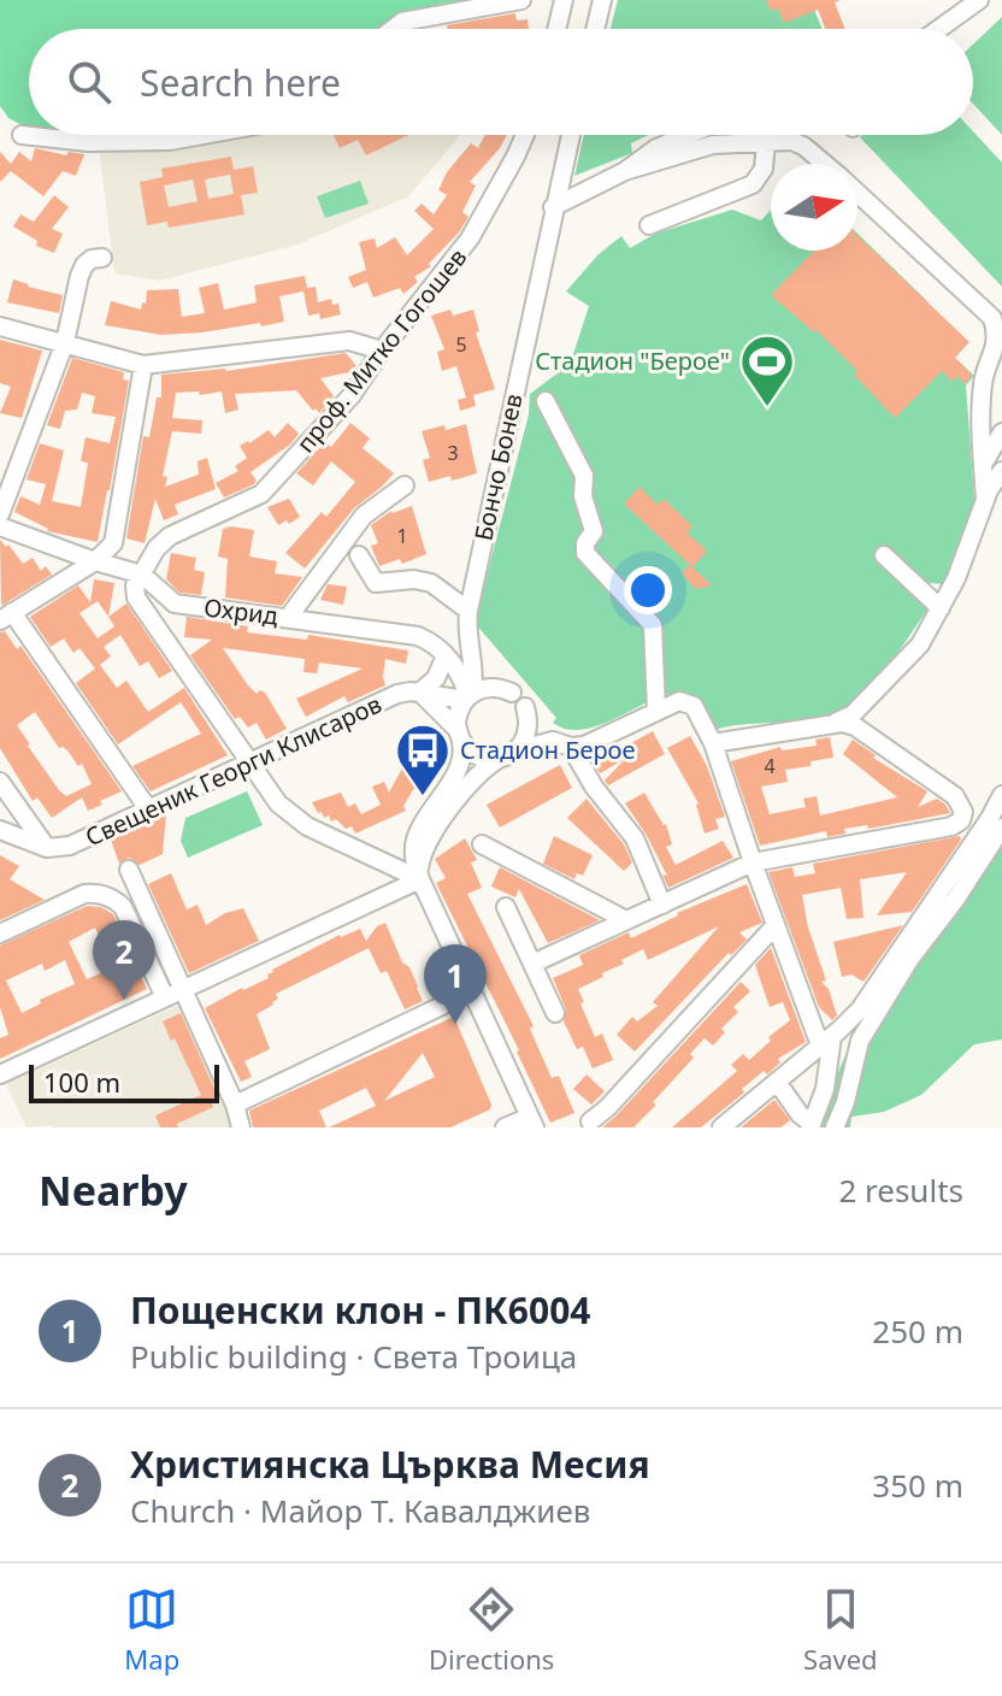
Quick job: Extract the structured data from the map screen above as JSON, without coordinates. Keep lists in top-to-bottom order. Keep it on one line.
{"streets":{"street":["проф. Митко Гогошев","Бончо Бонев","Охрид","Свещеник Георги Клисаров"]},"crossings":[["проф. Митко Гогошев","Охрид"],["Бончо Бонев","Свещеник Георги Клисаров"]],"places":{"sports":["Стадион \"Берое\""],"bus stop":["Стадион Берое"]},"house_numbers":["5","3","1","4"],"scale_bar":"100 m","north":"right","page":{"search":"Search here","pins":["2","1"],"scale":"100 m","heading":["Nearby","2 results"],"list":[{"mark":"1","name":"Пощенски клон - ПК6004","note":"Public building · Света Троица","value":"250 m"},{"mark":"2","name":"Християнска Църква Месия","note":"Church · Майор Т. Кавалджиев","value":"350 m"}],"nav":["Map","Directions","Saved"]}}
